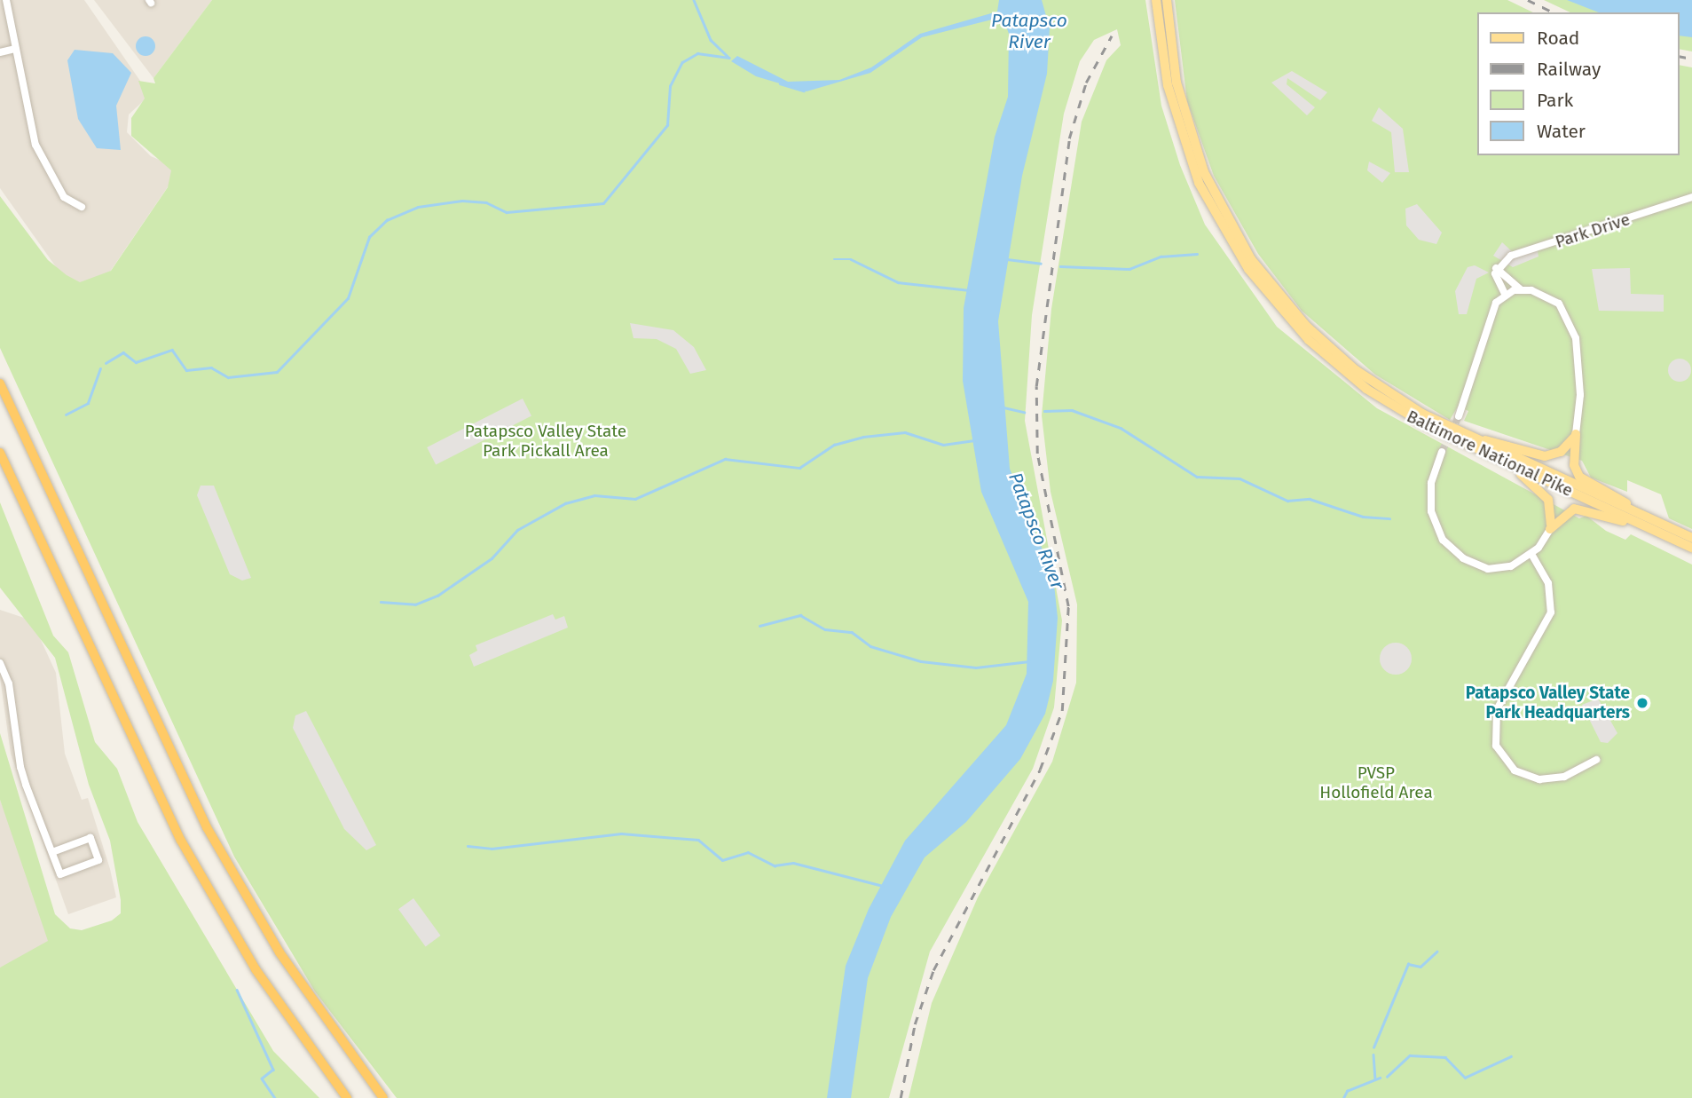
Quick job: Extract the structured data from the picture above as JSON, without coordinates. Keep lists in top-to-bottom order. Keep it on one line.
{"streets":{"main road":["Baltimore National Pike"],"street":["Park Drive"]},"water":["Patapsco River"],"parks":["Patapsco Valley State Park Pickall Area","PVSP Hollofield Area"],"places":["Patapsco Valley State Park Headquarters"],"legend":["Road","Railway","Park","Water"]}
